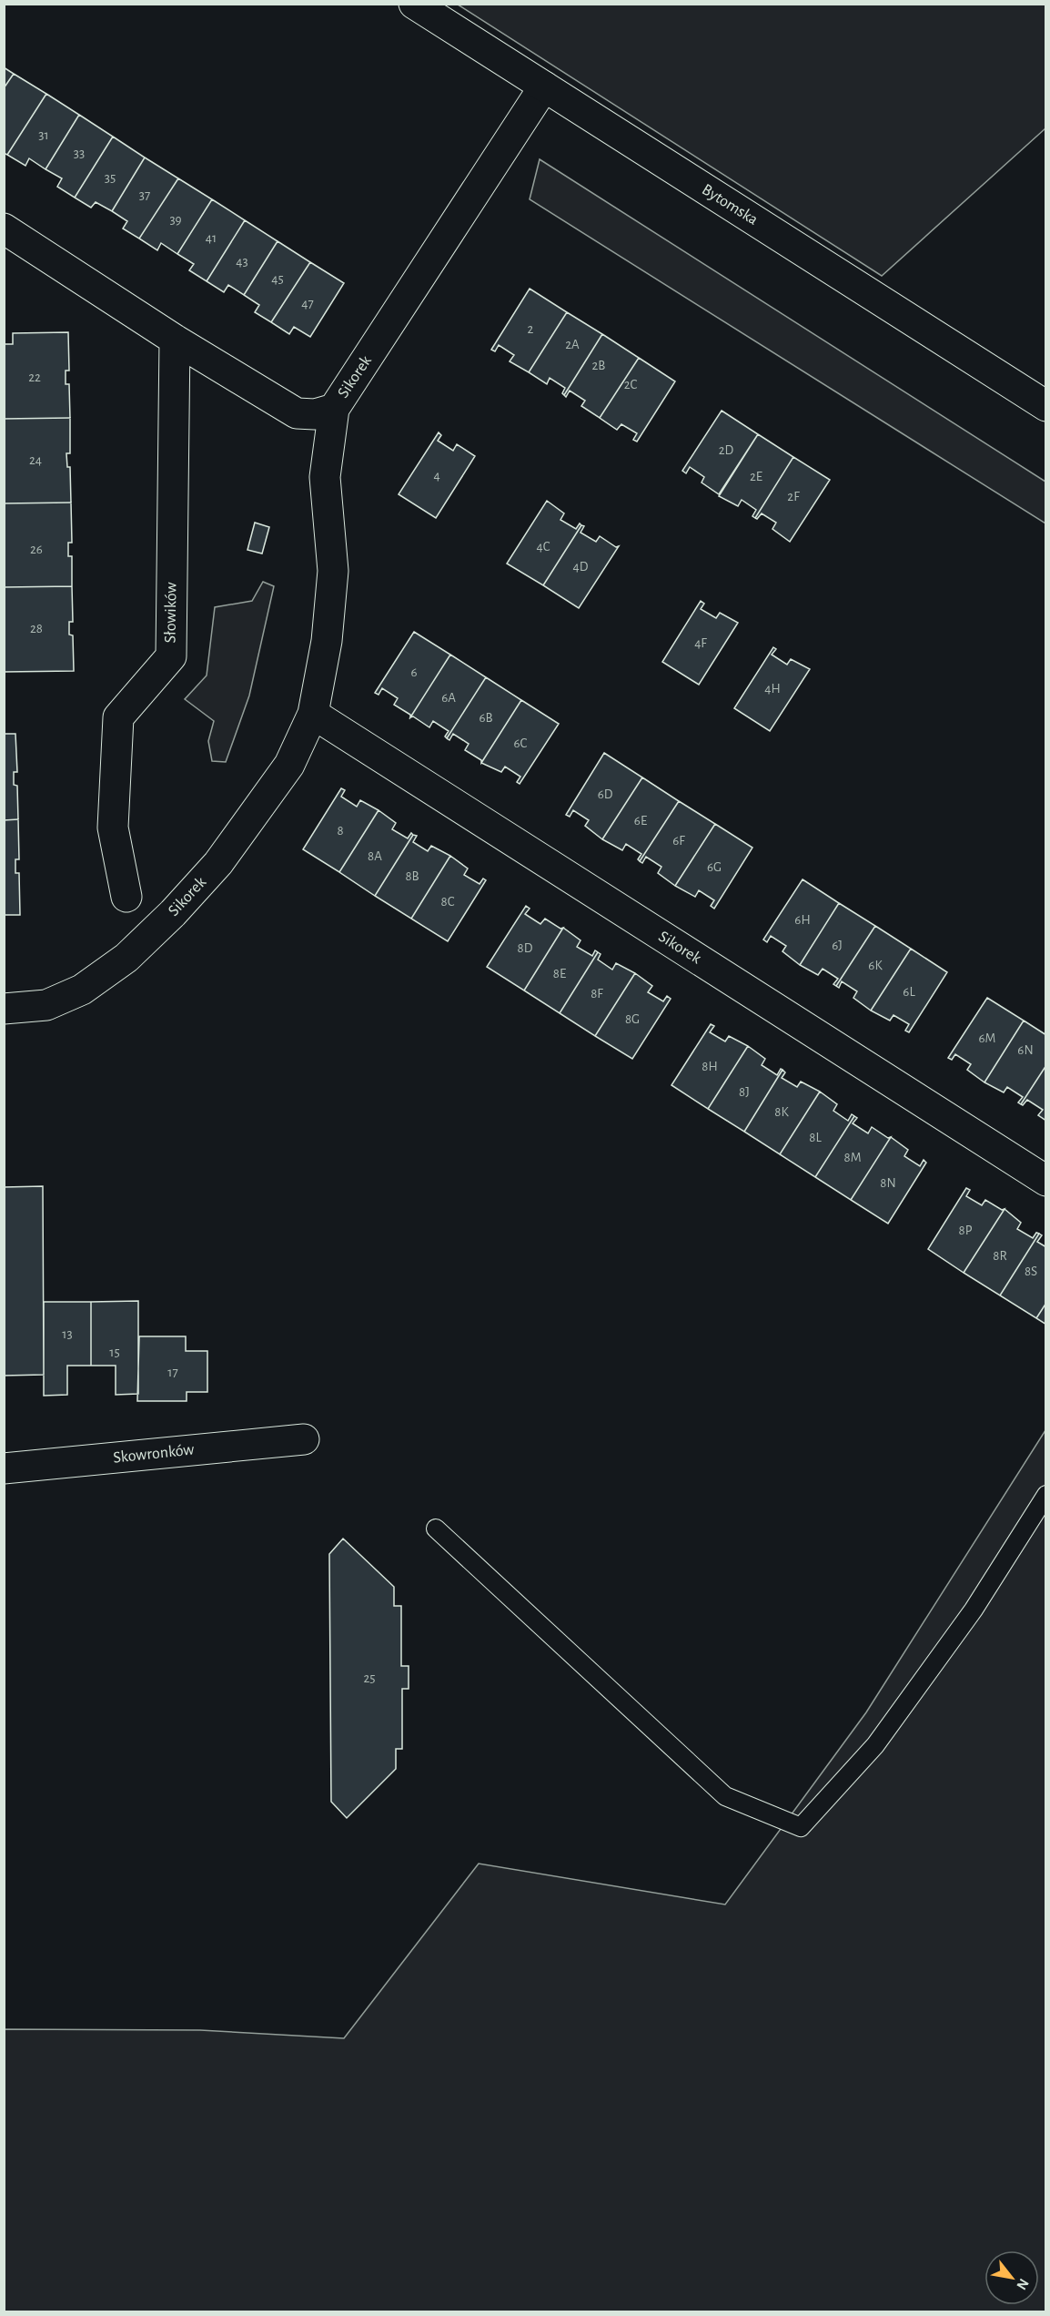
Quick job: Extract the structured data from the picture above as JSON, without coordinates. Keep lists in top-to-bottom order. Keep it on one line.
{"streets":{"street":["Bytomska","Sikorek","Słowików","Skowronków"]},"crossings":[["Bytomska","Sikorek"]],"house_numbers":["31","33","35","37","39","41","43","45","47","2","2A","2B","22","2C","2D","24","4","2E","2F","4C","26","4D","28","4F","6","4H","6A","6B","6C","6D","6E","8","6F","8A","6G","8B","8C","6H","6J","8D","6K","8E","6L","8F","8G","6M","6N","8H","8J","8K","8L","8M","8N","8P","8R","8S","13","15","17","25"],"north":"bottom right"}
